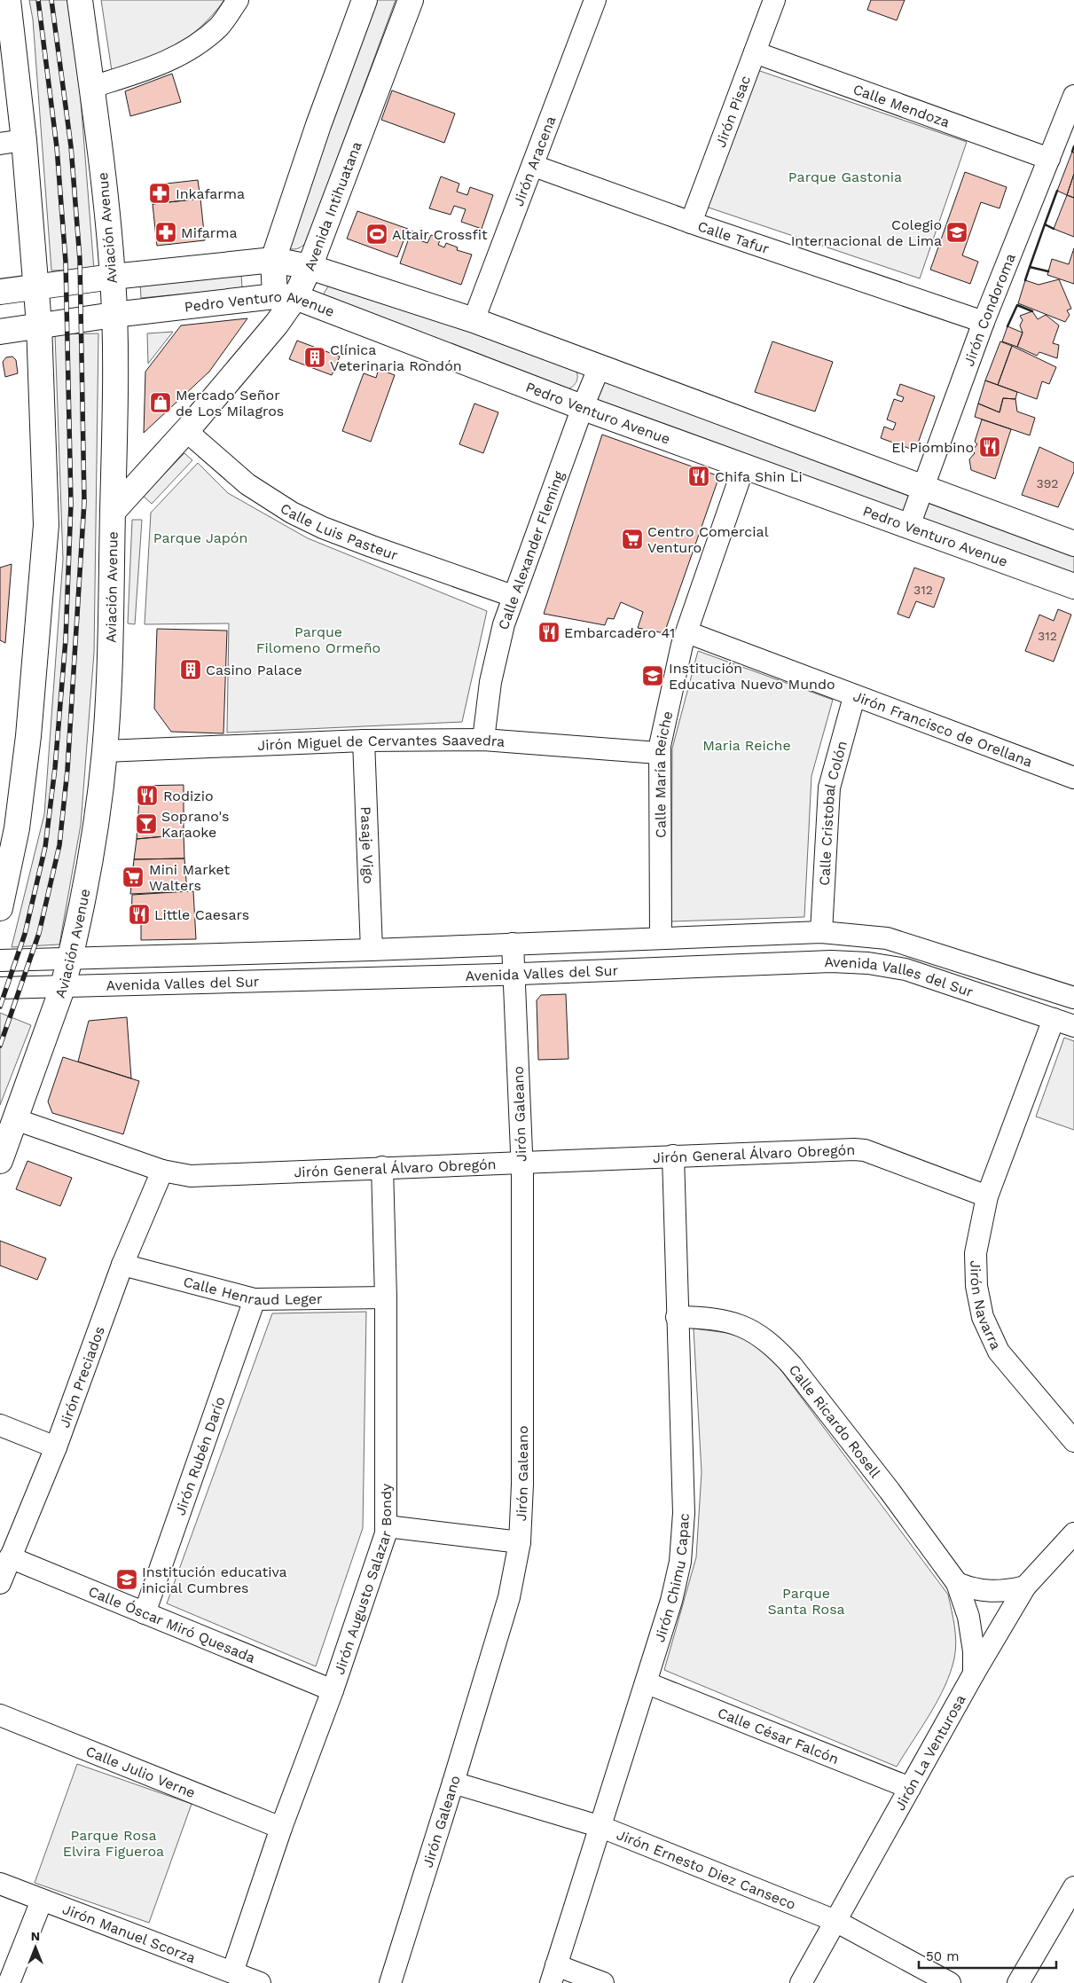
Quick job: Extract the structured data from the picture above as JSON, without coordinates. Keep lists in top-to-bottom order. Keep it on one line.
{"streets":{"main road":["Avenida Intihuatana","Aviación Avenue","Pedro Venturo Avenue"],"street":["Calle Mendoza","Jirón Pisac","Jirón Aracena","Calle Tafur","Jirón Condoroma","Calle Luis Pasteur","Calle Alexander Fleming","Jirón Francisco de Orellana","Jirón Miguel de Cervantes Saavedra","Calle María Reiche","Calle Cristobal Colón","Pasaje Vigo","Avenida Valles del Sur","Jirón Galeano","Jirón General Álvaro Obregón","Calle Henraud Leger","Jirón Navarra","Jirón Preciados","Calle Ricardo Rosell","Jirón Rubén Darío","Jirón Chimu Capac","Jirón Augusto Salazar Bondy","Calle Óscar Miró Quesada","Calle César Falcón","Jirón La Venturosa","Calle Julio Verne","Jirón Ernesto Diez Canseco","Jirón Manuel Scorza"]},"crossings":[["Calle Mendoza","Jirón Pisac"],["Calle Mendoza","Jirón Condoroma"],["Jirón Pisac","Calle Tafur"],["Jirón Aracena","Calle Tafur"],["Avenida Intihuatana","Aviación Avenue"],["Avenida Intihuatana","Pedro Venturo Avenue"],["Avenida Intihuatana","Calle Luis Pasteur"],["Aviación Avenue","Pedro Venturo Avenue"],["Aviación Avenue","Jirón Miguel de Cervantes Saavedra"],["Aviación Avenue","Avenida Valles del Sur"],["Aviación Avenue","Jirón General Álvaro Obregón"],["Calle Tafur","Jirón Condoroma"],["Jirón Condoroma","Pedro Venturo Avenue"],["Pedro Venturo Avenue","Calle Alexander Fleming"],["Pedro Venturo Avenue","Calle María Reiche"],["Calle Luis Pasteur","Calle Alexander Fleming"],["Calle Alexander Fleming","Jirón Miguel de Cervantes Saavedra"],["Jirón Francisco de Orellana","Calle María Reiche"],["Jirón Francisco de Orellana","Calle Cristobal Colón"],["Jirón Miguel de Cervantes Saavedra","Calle María Reiche"],["Jirón Miguel de Cervantes Saavedra","Pasaje Vigo"],["Calle María Reiche","Avenida Valles del Sur"],["Calle Cristobal Colón","Avenida Valles del Sur"],["Pasaje Vigo","Avenida Valles del Sur"],["Avenida Valles del Sur","Jirón Galeano"],["Avenida Valles del Sur","Jirón Navarra"],["Jirón Galeano","Jirón General Álvaro Obregón"],["Jirón Galeano","Jirón Ernesto Diez Canseco"],["Jirón General Álvaro Obregón","Jirón Navarra"],["Jirón General Álvaro Obregón","Jirón Preciados"],["Jirón General Álvaro Obregón","Jirón Chimu Capac"],["Jirón General Álvaro Obregón","Jirón Augusto Salazar Bondy"],["Calle Henraud Leger","Jirón Preciados"],["Calle Henraud Leger","Jirón Rubén Darío"],["Calle Henraud Leger","Jirón Augusto Salazar Bondy"],["Jirón Preciados","Calle Óscar Miró Quesada"],["Calle Ricardo Rosell","Jirón Chimu Capac"],["Calle Ricardo Rosell","Jirón La Venturosa"],["Jirón Rubén Darío","Calle Óscar Miró Quesada"],["Jirón Chimu Capac","Calle César Falcón"],["Jirón Chimu Capac","Jirón Ernesto Diez Canseco"],["Jirón Augusto Salazar Bondy","Calle Óscar Miró Quesada"],["Jirón Augusto Salazar Bondy","Calle Julio Verne"],["Jirón Augusto Salazar Bondy","Jirón Manuel Scorza"],["Calle César Falcón","Jirón La Venturosa"],["Jirón La Venturosa","Jirón Ernesto Diez Canseco"]],"parks":["Parque Gastonia","Parque Japón","Parque Filomeno Ormeño","Maria Reiche","Parque Santa Rosa","Parque Rosa Elvira Figueroa"],"places":{"pharmacy":["Inkafarma","Mifarma"],"school or university":["Colegio Internacional de Lima","Institución Educativa Nuevo Mundo","Institución educativa inicial Cumbres"],"sports":["Altair Crossfit"],"building":["Clínica Veterinaria Rondón","Casino Palace"],"shop":["Mercado Señor de Los Milagros"],"restaurant":["El Piombino","Chifa Shin Li","Embarcadero 41","Rodizio","Little Caesars"],"supermarket":["Centro Comercial Venturo","Mini Market Walters"],"bar":["Soprano's Karaoke"]},"house_numbers":["392","312","312"],"scale_bar":"50 m","north":"top"}
